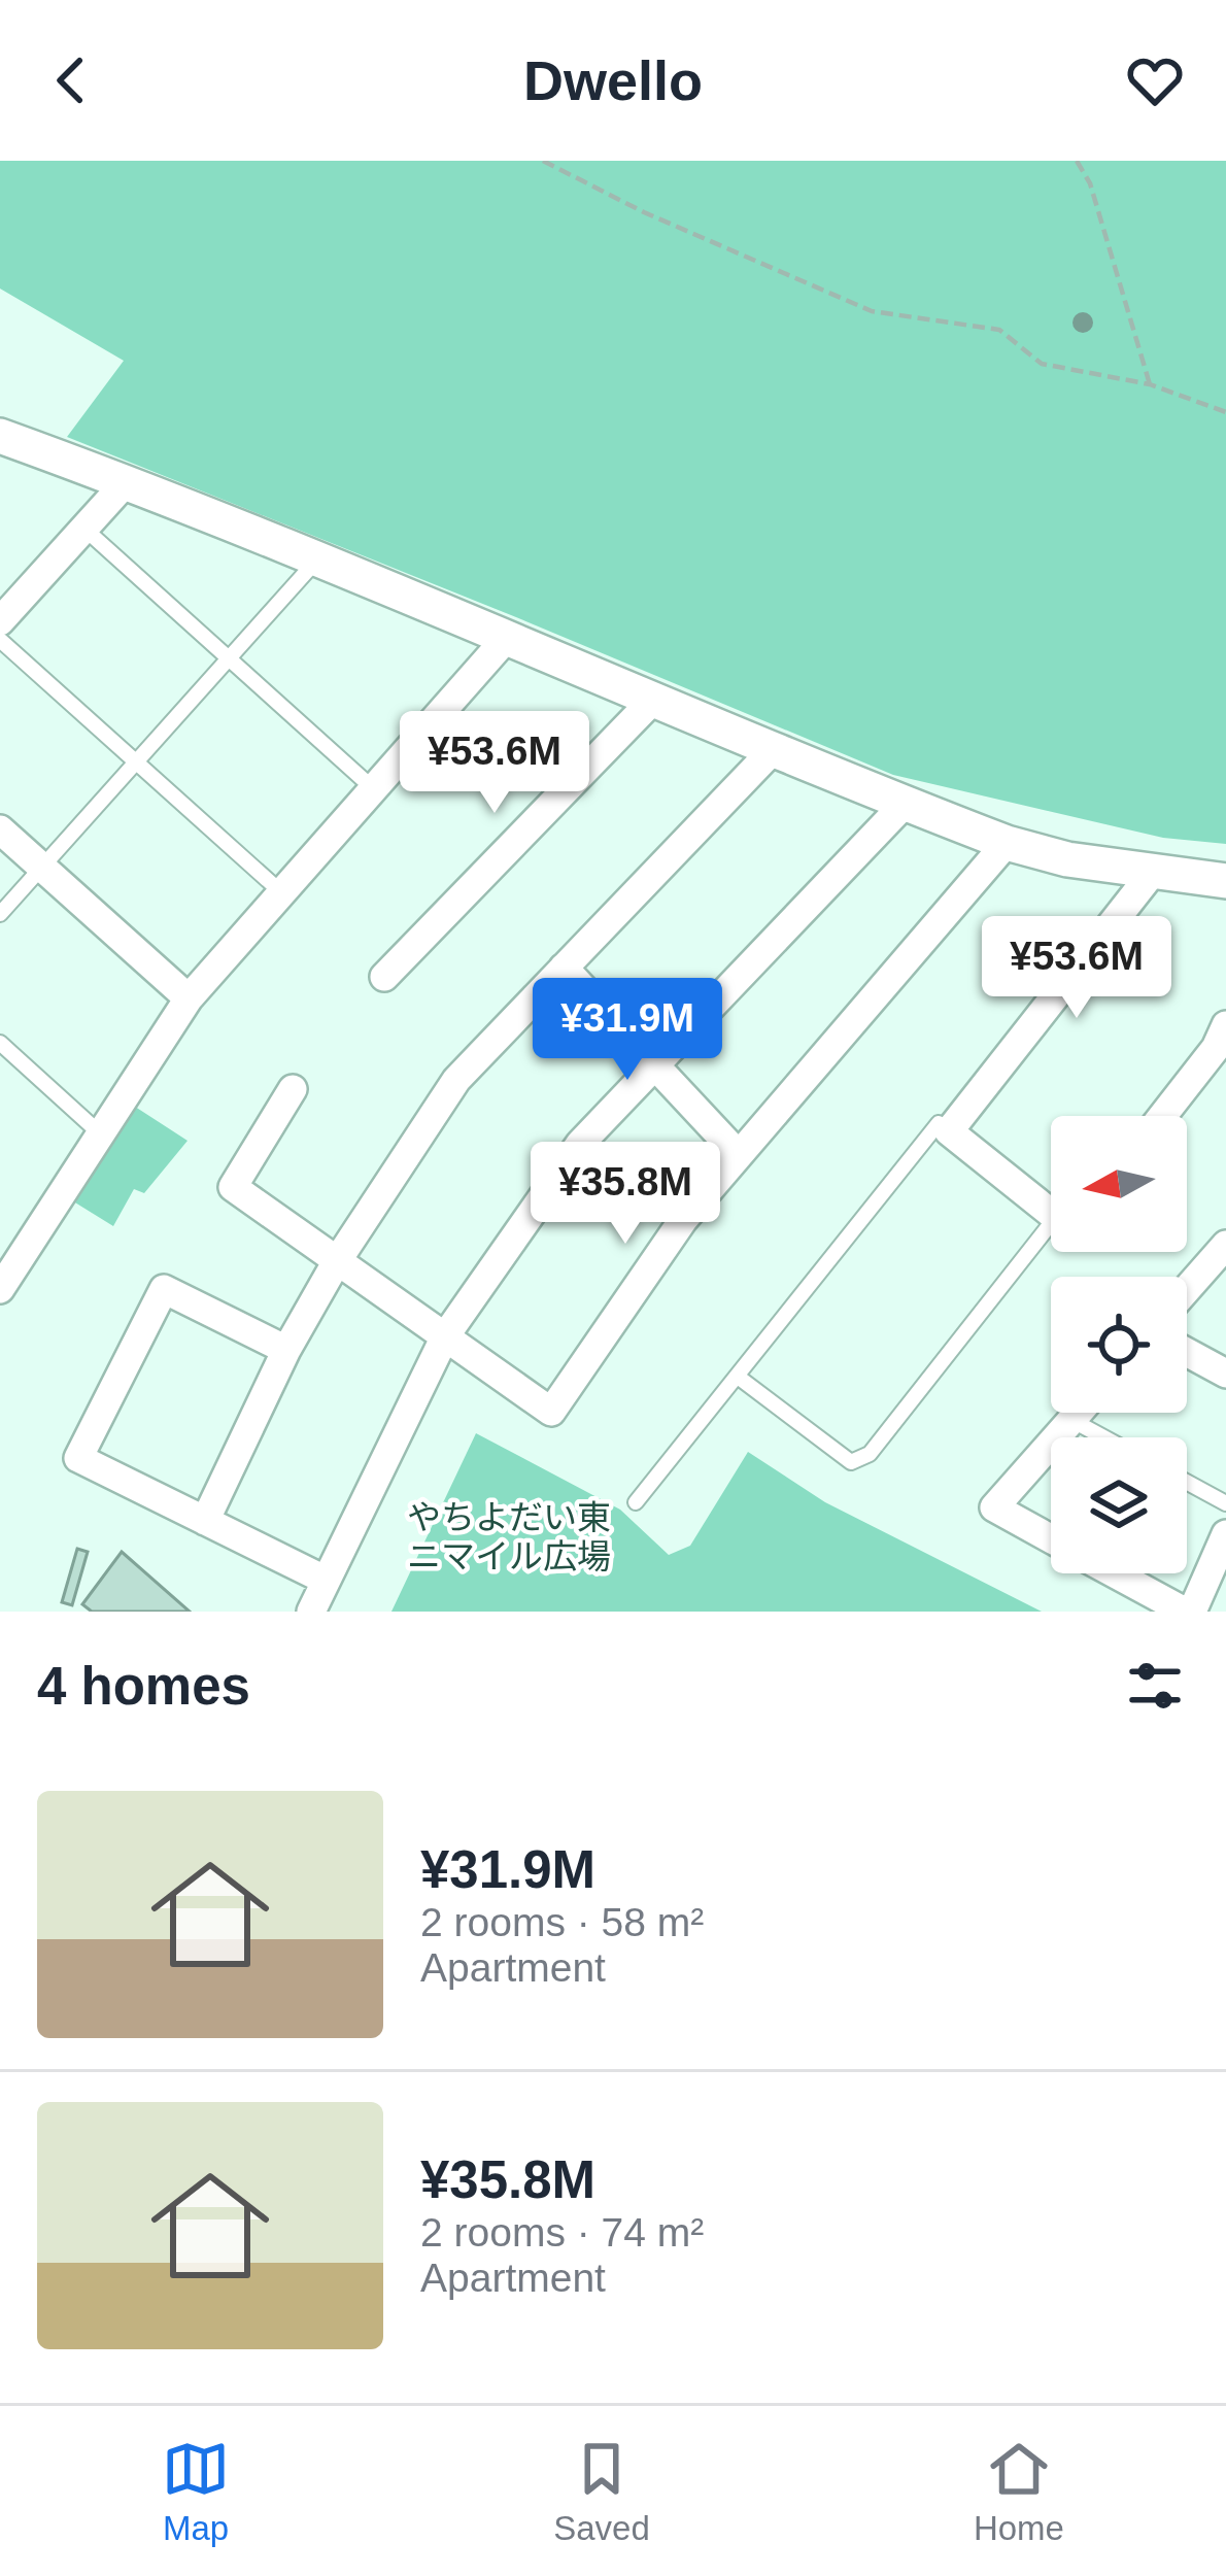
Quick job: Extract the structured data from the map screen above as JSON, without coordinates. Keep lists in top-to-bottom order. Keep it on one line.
{"parks":["やちよだい東 ニマイル広場"],"north":"left","page":{"header":"Dwello","price":["¥53.6M","¥53.6M","¥31.9M","¥35.8M"],"heading":"4 homes","list":[{"name":"¥31.9M","note":"2 rooms · 58 m² · Apartment"},{"name":"¥35.8M","note":"2 rooms · 74 m² · Apartment"}],"tabs":["Map","Saved","Home"]}}
